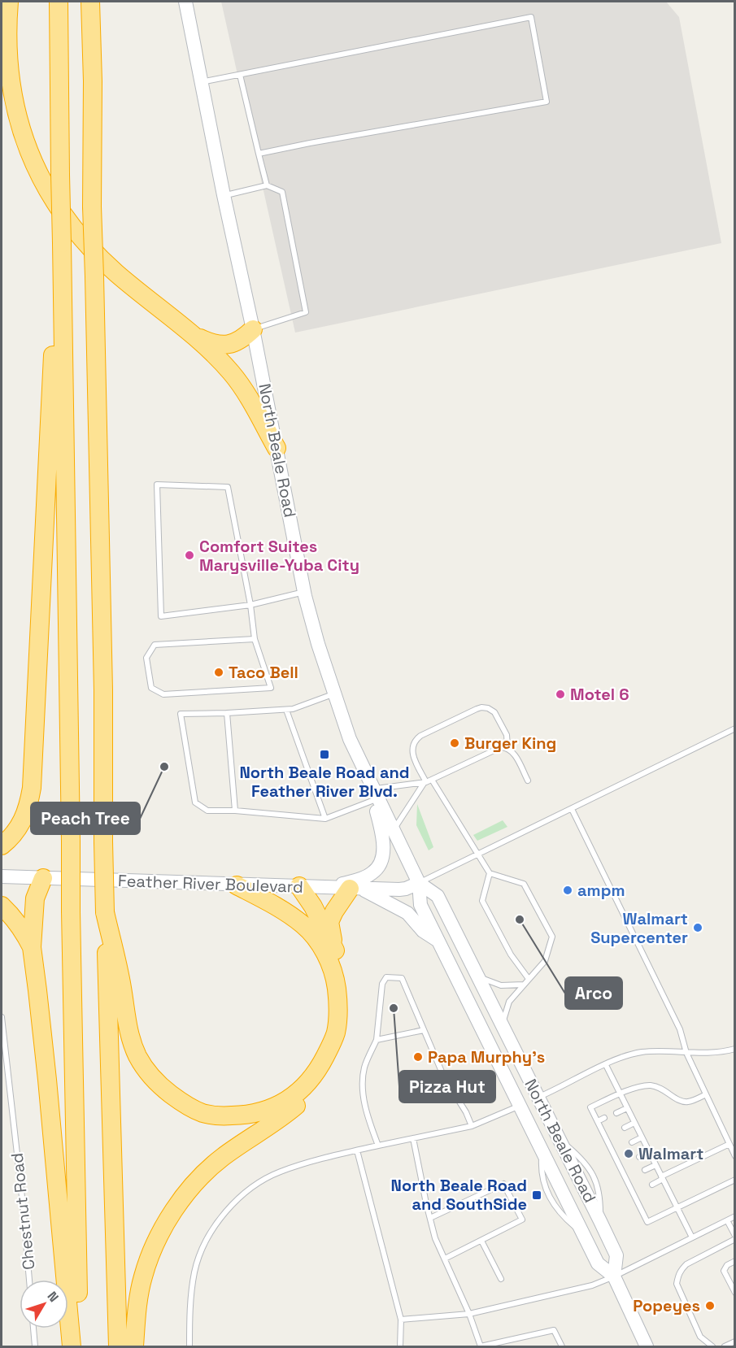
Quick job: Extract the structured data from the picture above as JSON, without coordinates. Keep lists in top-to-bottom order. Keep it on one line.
{"streets":{"main road":["North Beale Road","Feather River Boulevard"],"lane":["Chestnut Road"]},"crossings":[["North Beale Road","Feather River Boulevard"]],"places":{"other":["Comfort Suites Marysville-Yuba City","Taco Bell","Motel 6","Burger King","Peach Tree","ampm","Arco","Walmart Supercenter","Pizza Hut","Papa Murphy's","Walmart","Popeyes"],"transit":["North Beale Road and Feather River Blvd.","North Beale Road and SouthSide"]},"north":"top right"}
